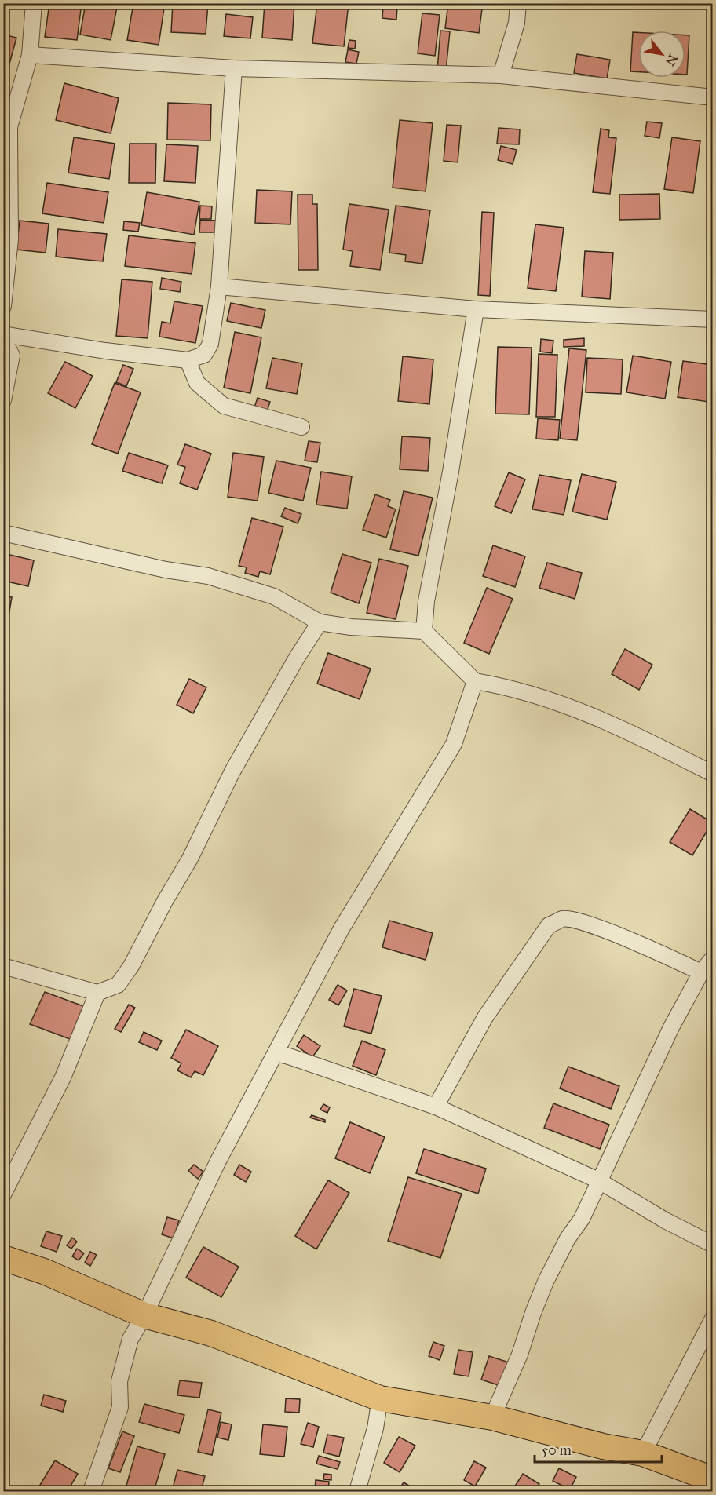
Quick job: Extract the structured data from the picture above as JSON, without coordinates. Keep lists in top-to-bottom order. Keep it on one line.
{"scale_bar":"50 m","north":"bottom right"}
